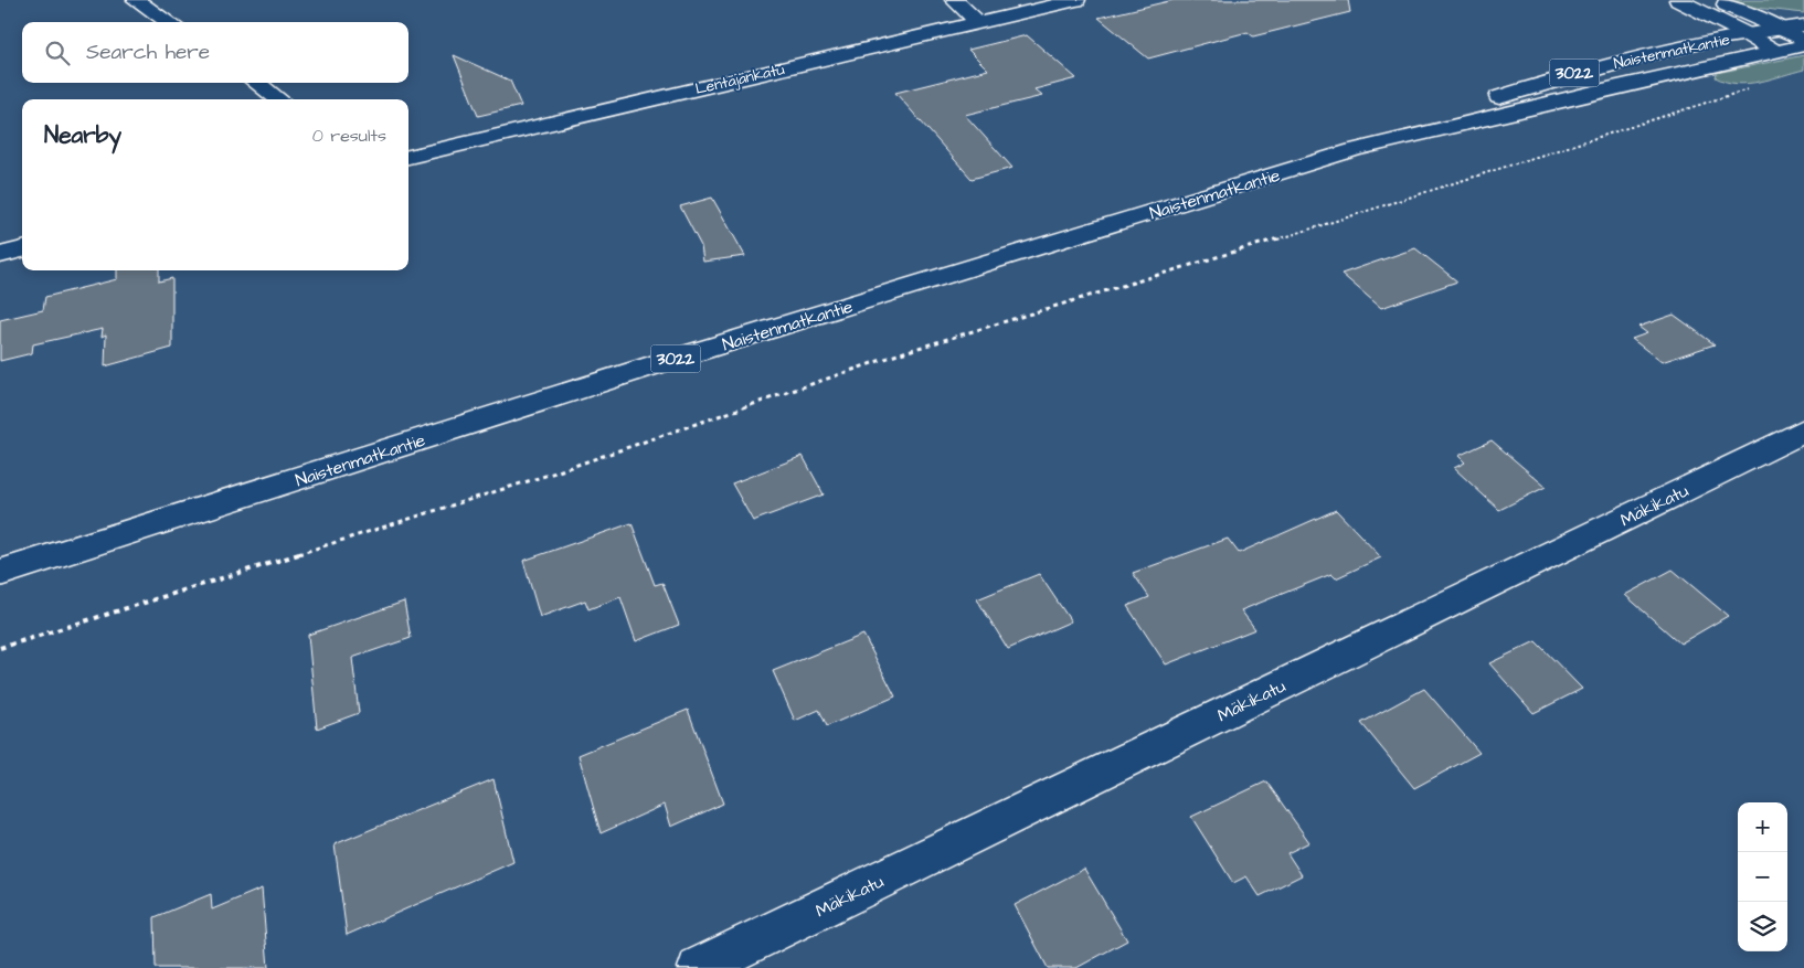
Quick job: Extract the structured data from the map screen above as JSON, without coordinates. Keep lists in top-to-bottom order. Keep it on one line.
{"streets":{"main road":["Naistenmatkantie","3022","Lentäjänkatu","Mäkikatu"]},"page":{"search":"Search here","heading":["Nearby","0 results"],"map_buttons":["+","−"]}}
